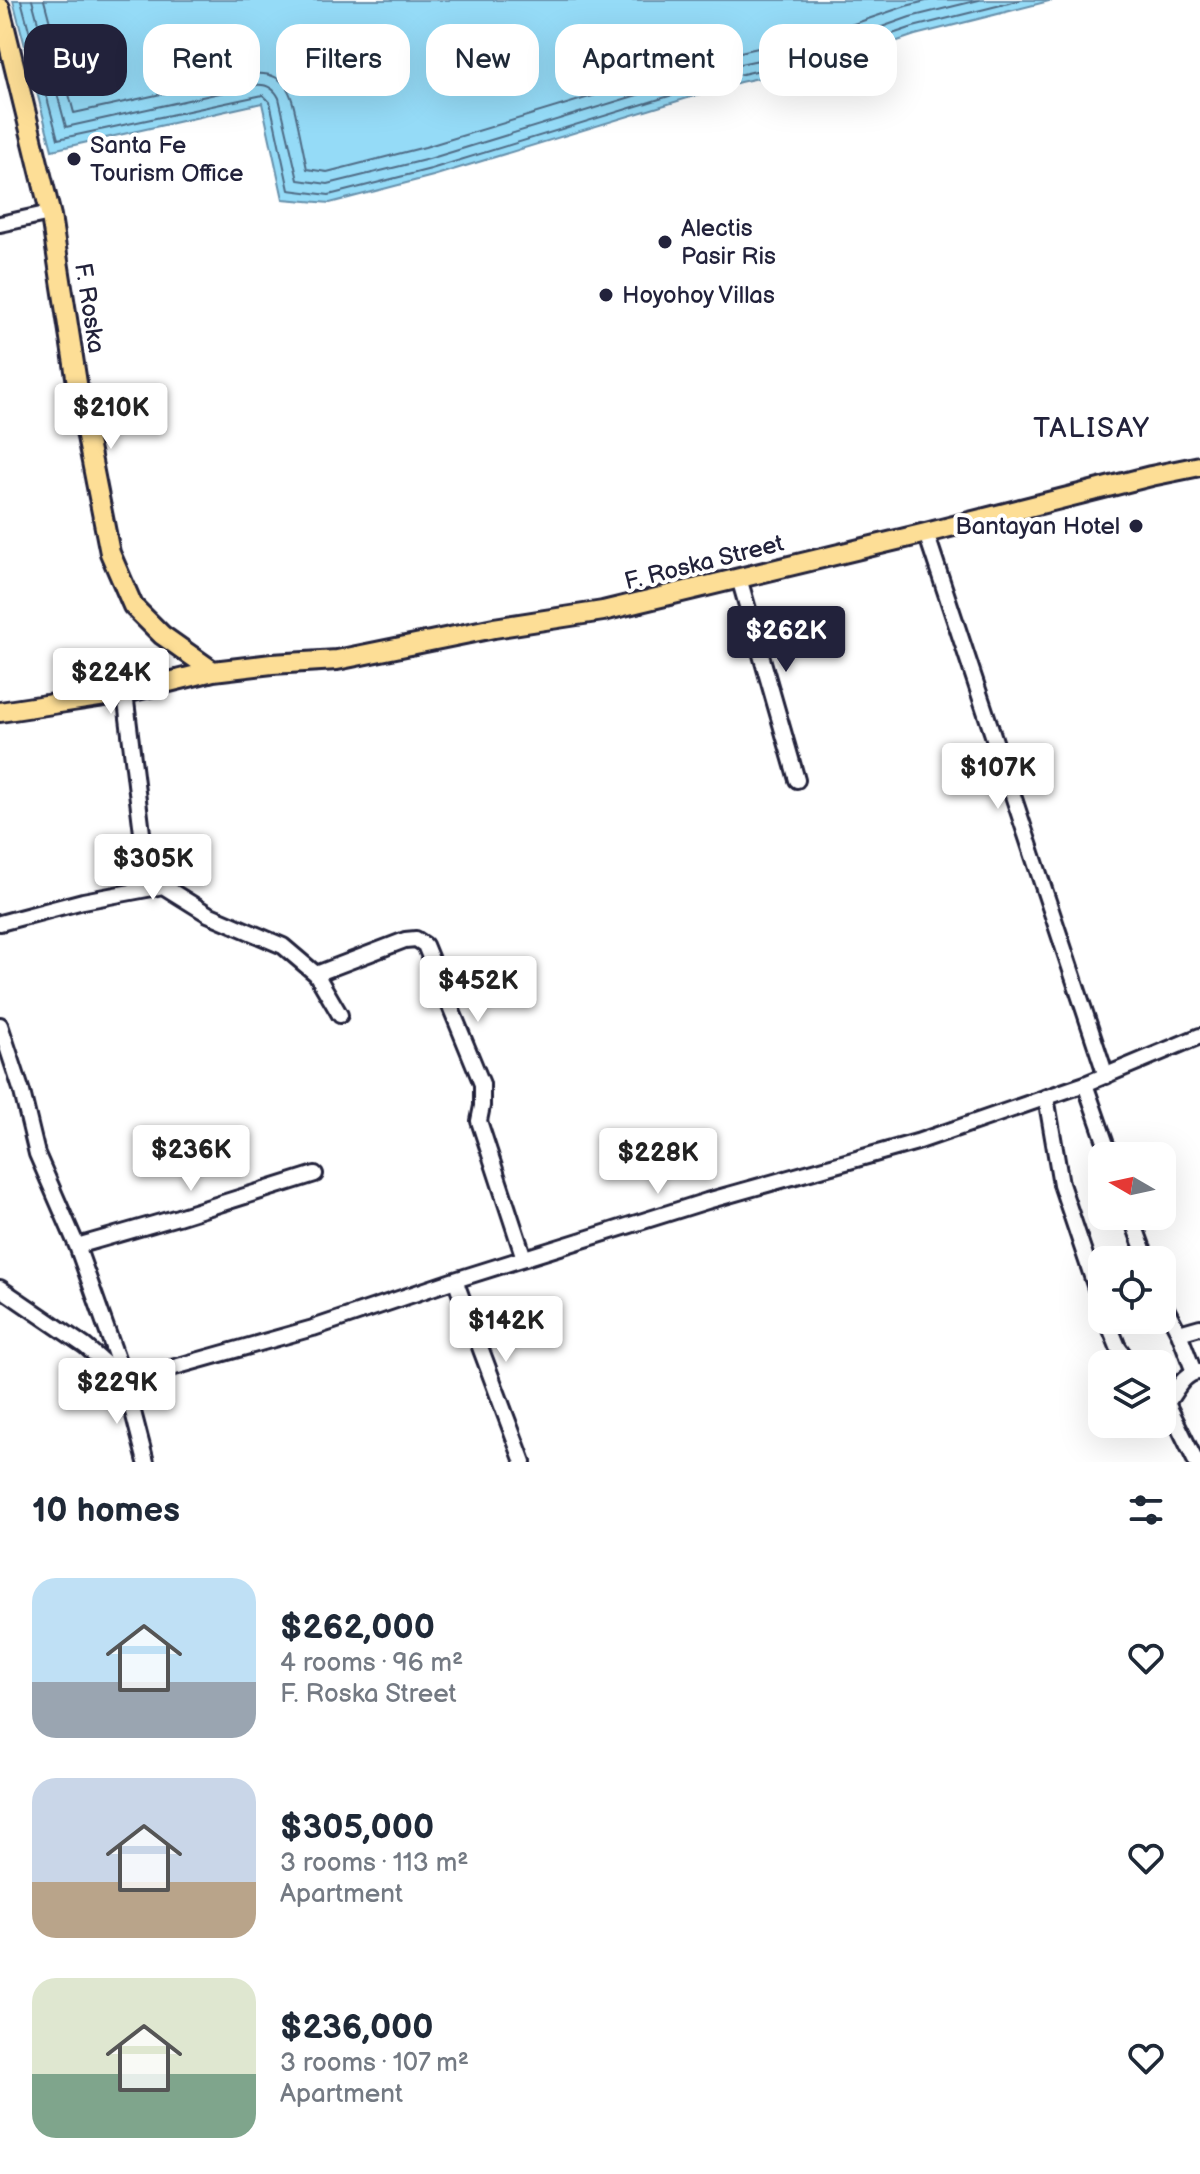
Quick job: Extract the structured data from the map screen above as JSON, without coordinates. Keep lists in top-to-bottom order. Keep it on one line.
{"streets":{"main road":["F. Roska","F. Roska Street"]},"crossings":[["F. Roska","F. Roska Street"]],"districts":["TALISAY"],"places":["Santa Fe Tourism Office","Alectis Pasir Ris","Hoyohoy Villas","Bantayan Hotel"],"north":"left","page":{"chip":["Buy","Rent","Filters","New","Apartment","House"],"price":["$210K","$262K","$224K","$107K","$305K","$452K","$236K","$228K","$142K","$229K"],"heading":"10 homes","list":[{"name":"$262,000","note":"4 rooms · 96 m² · F. Roska Street"},{"name":"$305,000","note":"3 rooms · 113 m² · Apartment"},{"name":"$236,000","note":"3 rooms · 107 m² · Apartment"}]}}
